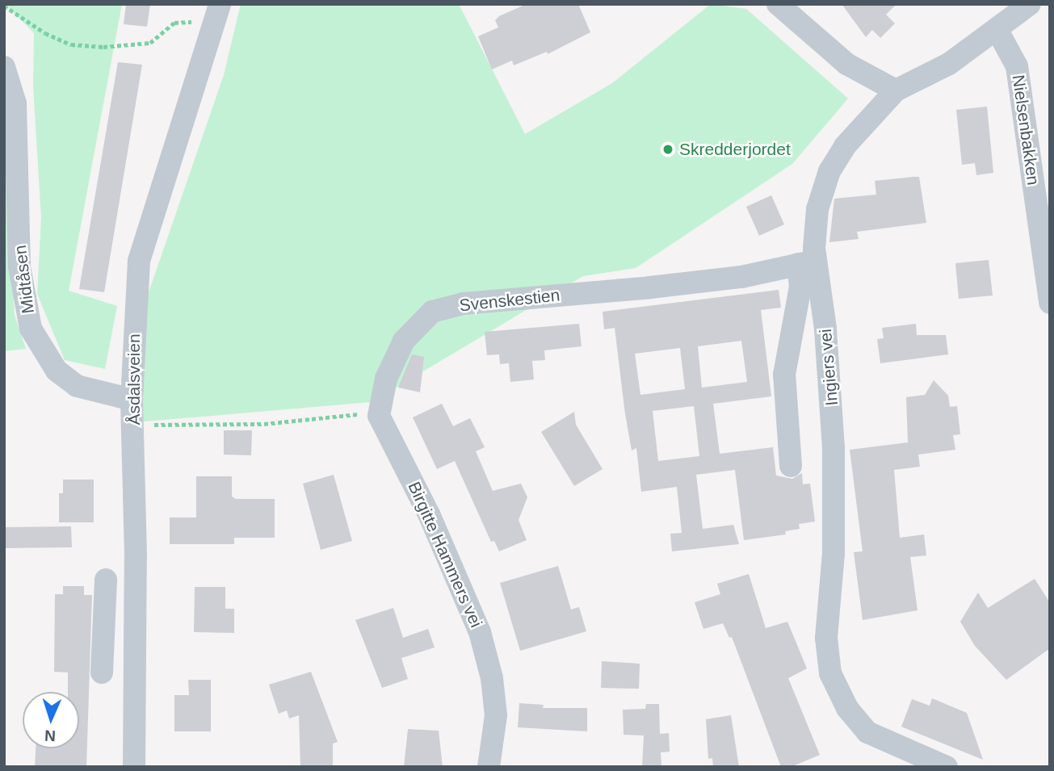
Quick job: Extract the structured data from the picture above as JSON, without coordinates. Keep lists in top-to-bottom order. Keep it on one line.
{"streets":{"street":["Nielsenbakken","Midtåsen","Svenskestien","Ingiers vei","Åsdalsveien","Birgitte Hammers vei"]},"crossings":[["Nielsenbakken","Ingiers vei"],["Midtåsen","Åsdalsveien"],["Svenskestien","Ingiers vei"],["Svenskestien","Birgitte Hammers vei"]],"places":["Skredderjordet"],"north":"bottom"}
